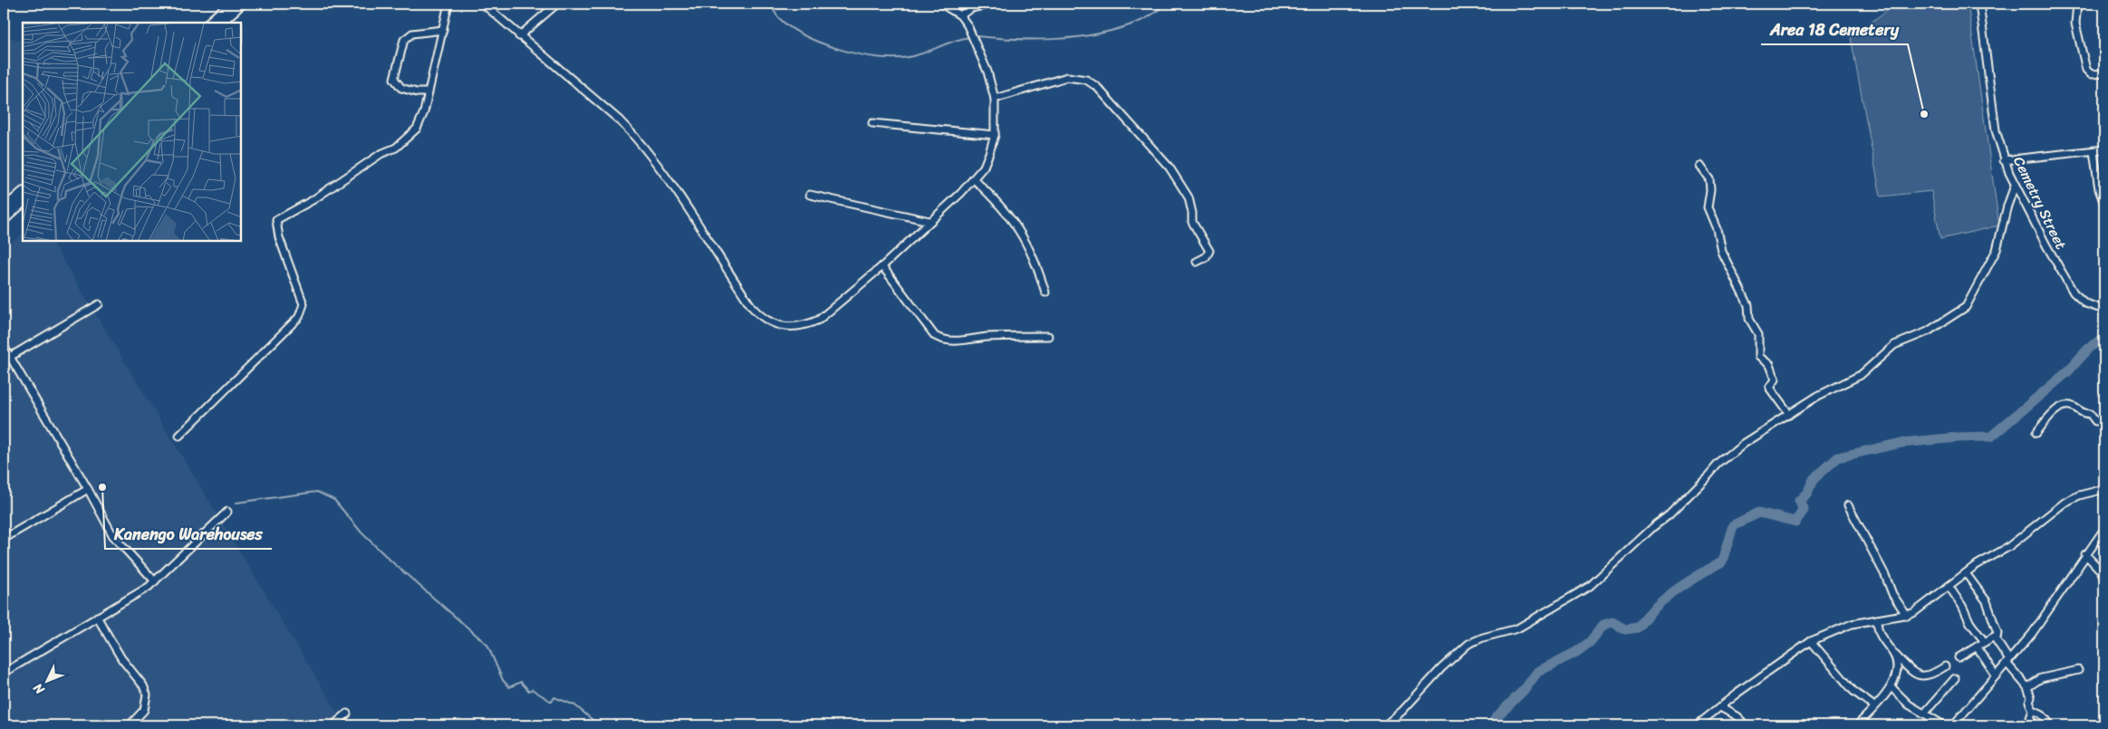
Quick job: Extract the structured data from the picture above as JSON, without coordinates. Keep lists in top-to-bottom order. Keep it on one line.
{"streets":{"street":["Cemetry Street"]},"places":["Area 18 Cemetery","Kanengo Warehouses"],"north":"bottom left"}
